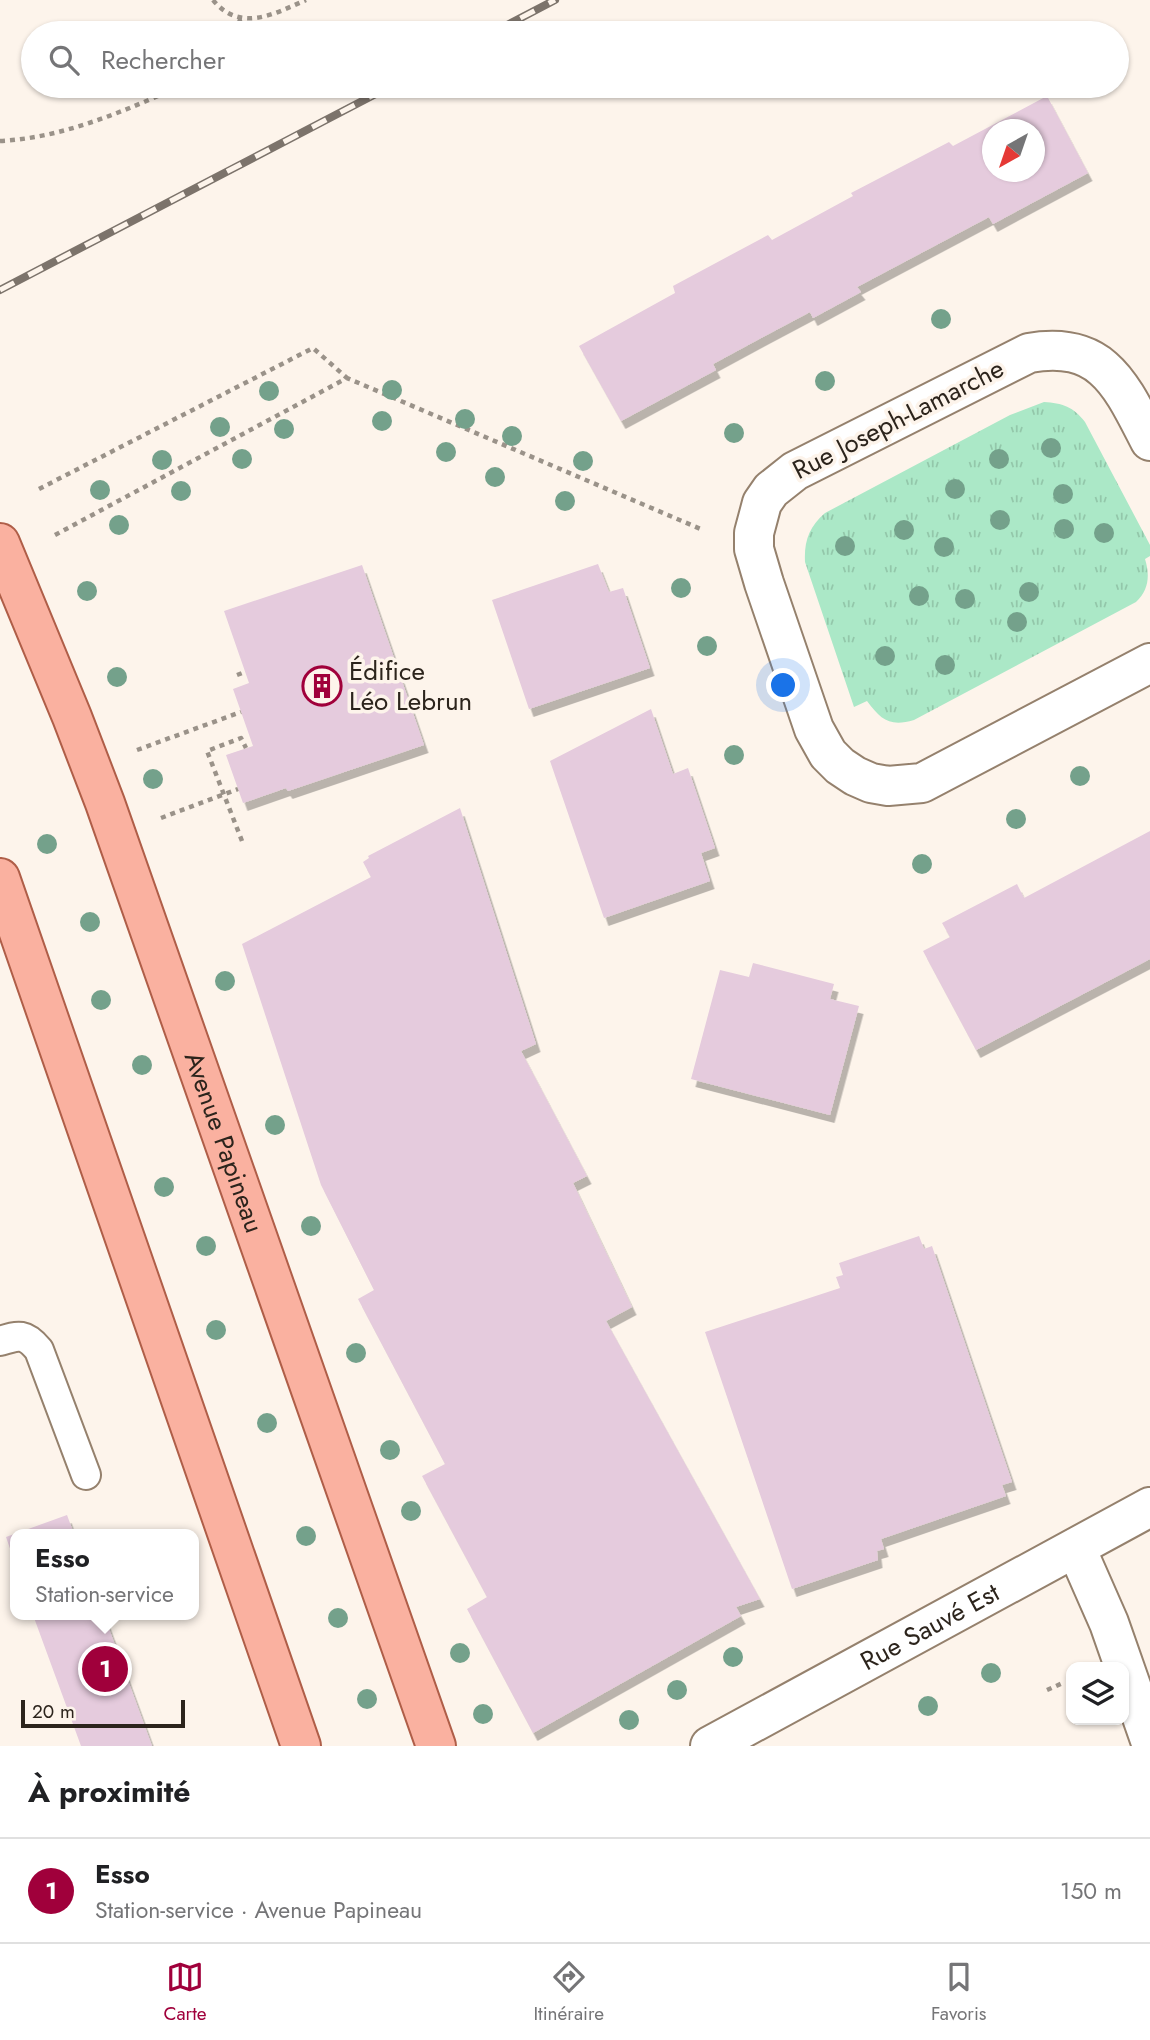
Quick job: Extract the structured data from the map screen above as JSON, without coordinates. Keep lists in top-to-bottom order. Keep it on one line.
{"streets":{"main road":["Avenue Papineau"],"street":["Rue Joseph-Lamarche","Rue Sauvé Est"]},"places":{"building":["Édifice Léo Lebrun"]},"scale_bar":"20 m","north":"bottom left","page":{"search":"Rechercher","popup":["Esso","Station-service"],"pins":"1","scale":"20 m","heading":"À proximité","list":[{"mark":"1","name":"Esso","note":"Station-service · Avenue Papineau","value":"150 m"}],"nav":["Carte","Itinéraire","Favoris"]}}
